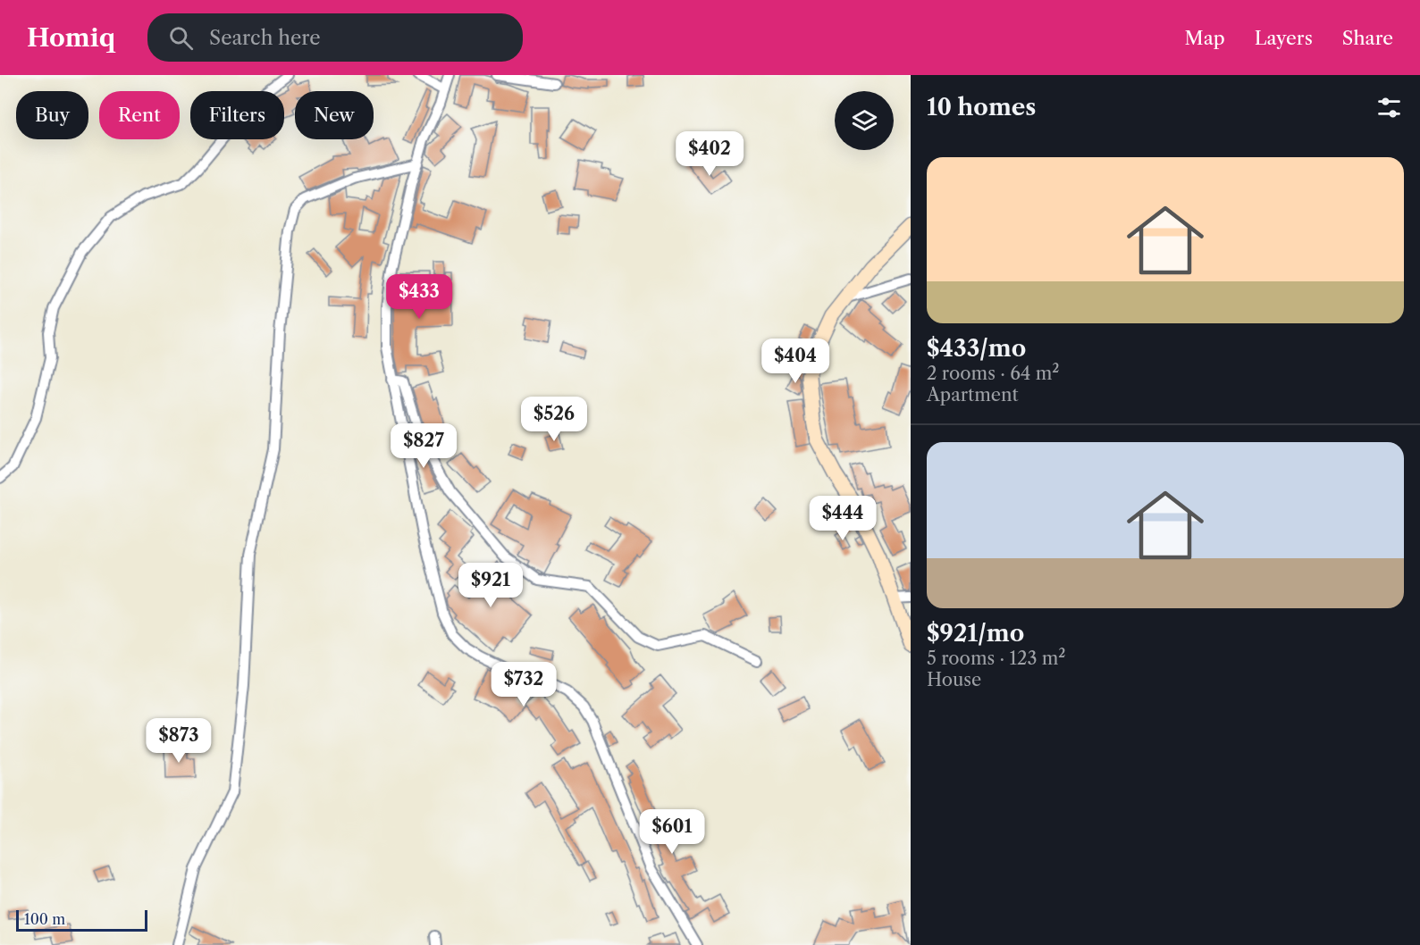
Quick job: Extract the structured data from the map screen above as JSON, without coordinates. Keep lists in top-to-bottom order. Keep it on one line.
{"scale_bar":"100 m","page":{"header":"Homiq","search":"Search here","nav":["Map","Layers","Share"],"heading":"10 homes","chip":["Buy","Rent","Filters","New"],"price":["$402","$433","$404","$526","$827","$444","$921","$732","$873","$601"],"list":[{"name":"$433/mo","note":"2 rooms · 64 m² · Apartment"},{"name":"$921/mo","note":"5 rooms · 123 m² · House"}],"scale":"100 m"}}
